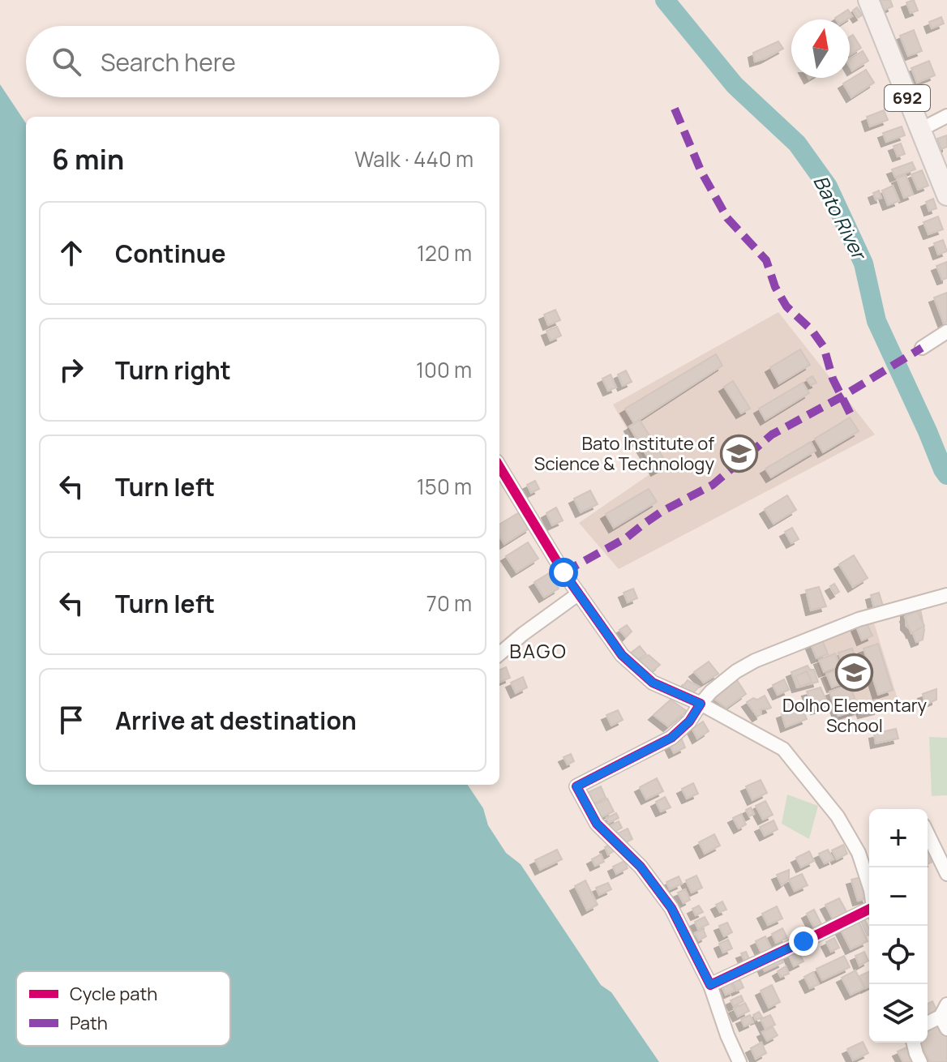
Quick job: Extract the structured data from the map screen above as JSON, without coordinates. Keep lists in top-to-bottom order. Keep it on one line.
{"streets":{"main road":["692"]},"districts":["BAGO"],"water":["Bato River"],"places":{"school or university":["Bato Institute of Science & Technology","Dolho Elementary School"]},"legend":["Cycle path","Path"],"north":"top","page":{"search":"Search here","heading":["6 min","Walk · 440 m"],"list":[["Continue","120 m"],["Turn right","100 m"],["Turn left","150 m"],["Turn left","70 m"],"Arrive at destination"],"map_buttons":["+","−"]}}
